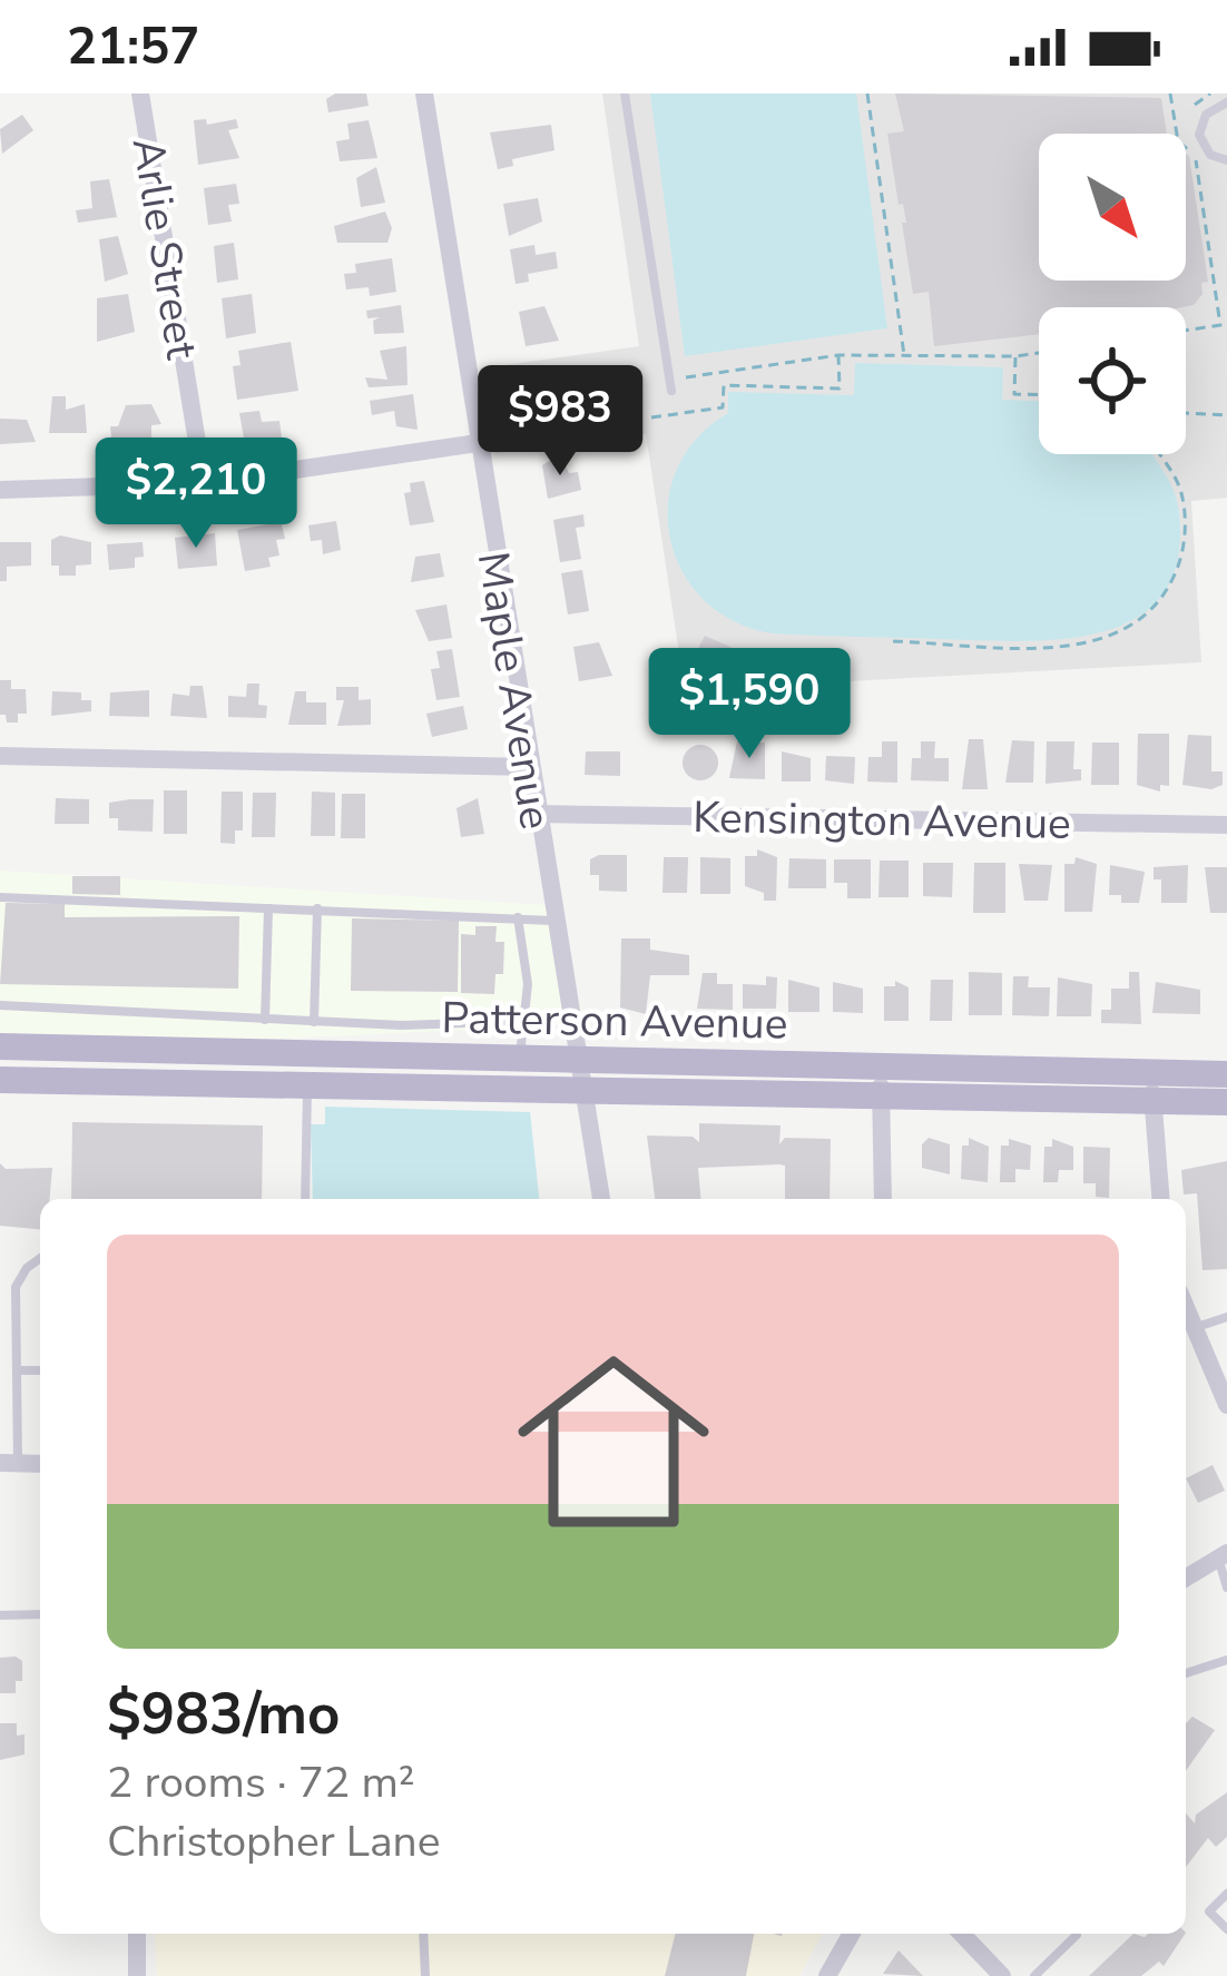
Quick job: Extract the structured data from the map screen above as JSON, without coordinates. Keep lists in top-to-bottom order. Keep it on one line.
{"streets":{"main road":["Patterson Avenue"],"street":["Arlie Street","Maple Avenue","Kensington Avenue"]},"crossings":[["Maple Avenue","Kensington Avenue"],["Maple Avenue","Patterson Avenue"]],"north":"bottom right","page":{"status":"21:57","price":["$983","$2,210","$1,590"],"list":[{"name":"$983/mo","note":"2 rooms · 72 m² · Christopher Lane"}]}}
